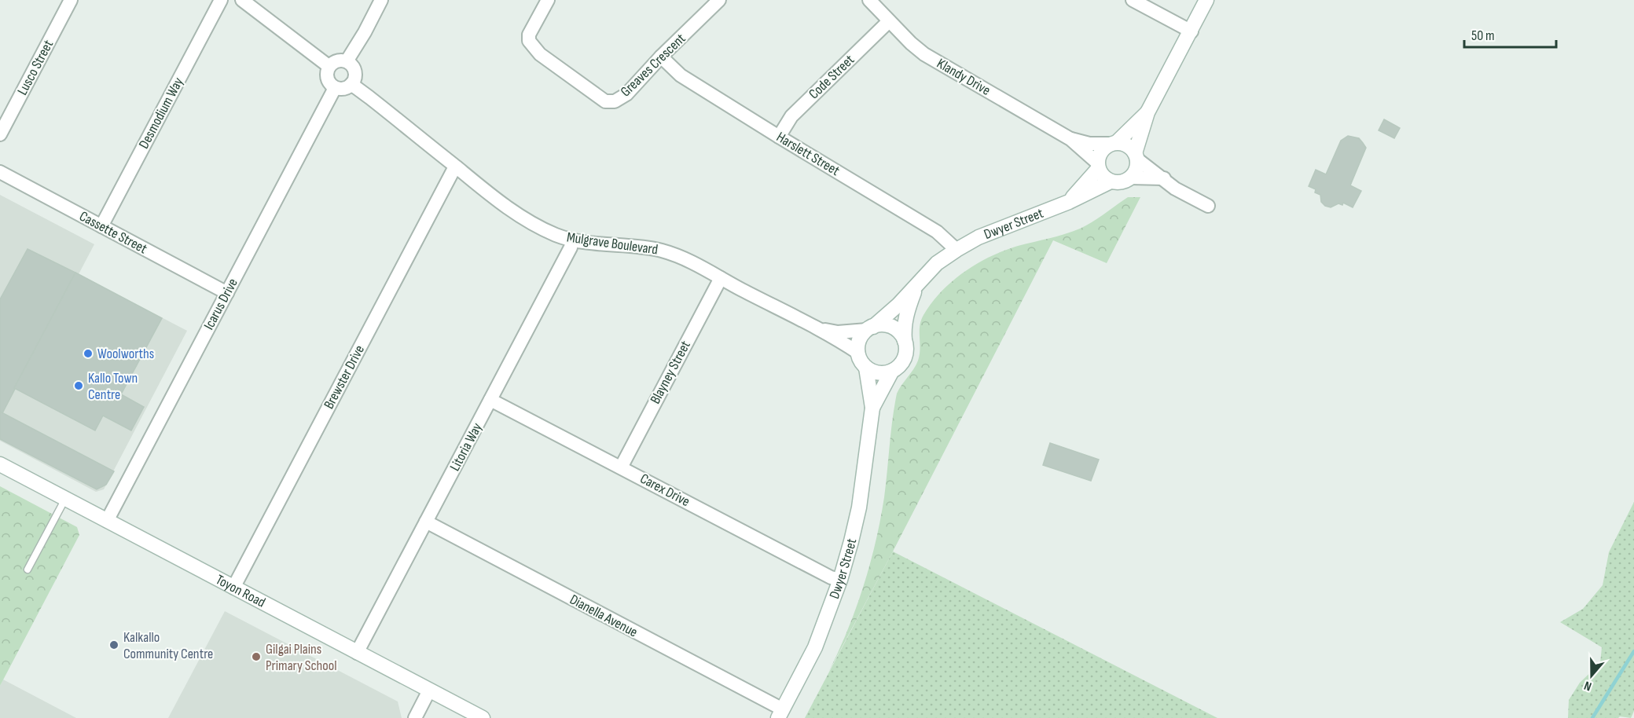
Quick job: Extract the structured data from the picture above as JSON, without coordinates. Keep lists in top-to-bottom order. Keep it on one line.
{"streets":{"street":["Greaves Crescent","Lusco Street","Code Street","Klandy Drive","Desmodium Way","Harslett Street","Dwyer Street","Cassette Street","Mulgrave Boulevard","Icarus Drive","Blayney Street","Brewster Drive","Litoria Way","Carex Drive","Toyon Road","Dianella Avenue"]},"crossings":[["Greaves Crescent","Harslett Street"],["Code Street","Klandy Drive"],["Code Street","Harslett Street"],["Klandy Drive","Dwyer Street"],["Desmodium Way","Cassette Street"],["Harslett Street","Dwyer Street"],["Dwyer Street","Mulgrave Boulevard"],["Dwyer Street","Carex Drive"],["Dwyer Street","Dianella Avenue"],["Cassette Street","Icarus Drive"],["Mulgrave Boulevard","Icarus Drive"],["Mulgrave Boulevard","Blayney Street"],["Mulgrave Boulevard","Brewster Drive"],["Mulgrave Boulevard","Litoria Way"],["Icarus Drive","Toyon Road"],["Blayney Street","Carex Drive"],["Brewster Drive","Toyon Road"],["Litoria Way","Carex Drive"],["Litoria Way","Toyon Road"],["Litoria Way","Dianella Avenue"]],"places":["Woolworths","Kallo Town Centre","Kalkallo Community Centre","Gilgai Plains Primary School"],"scale_bar":"50 m","north":"bottom"}
